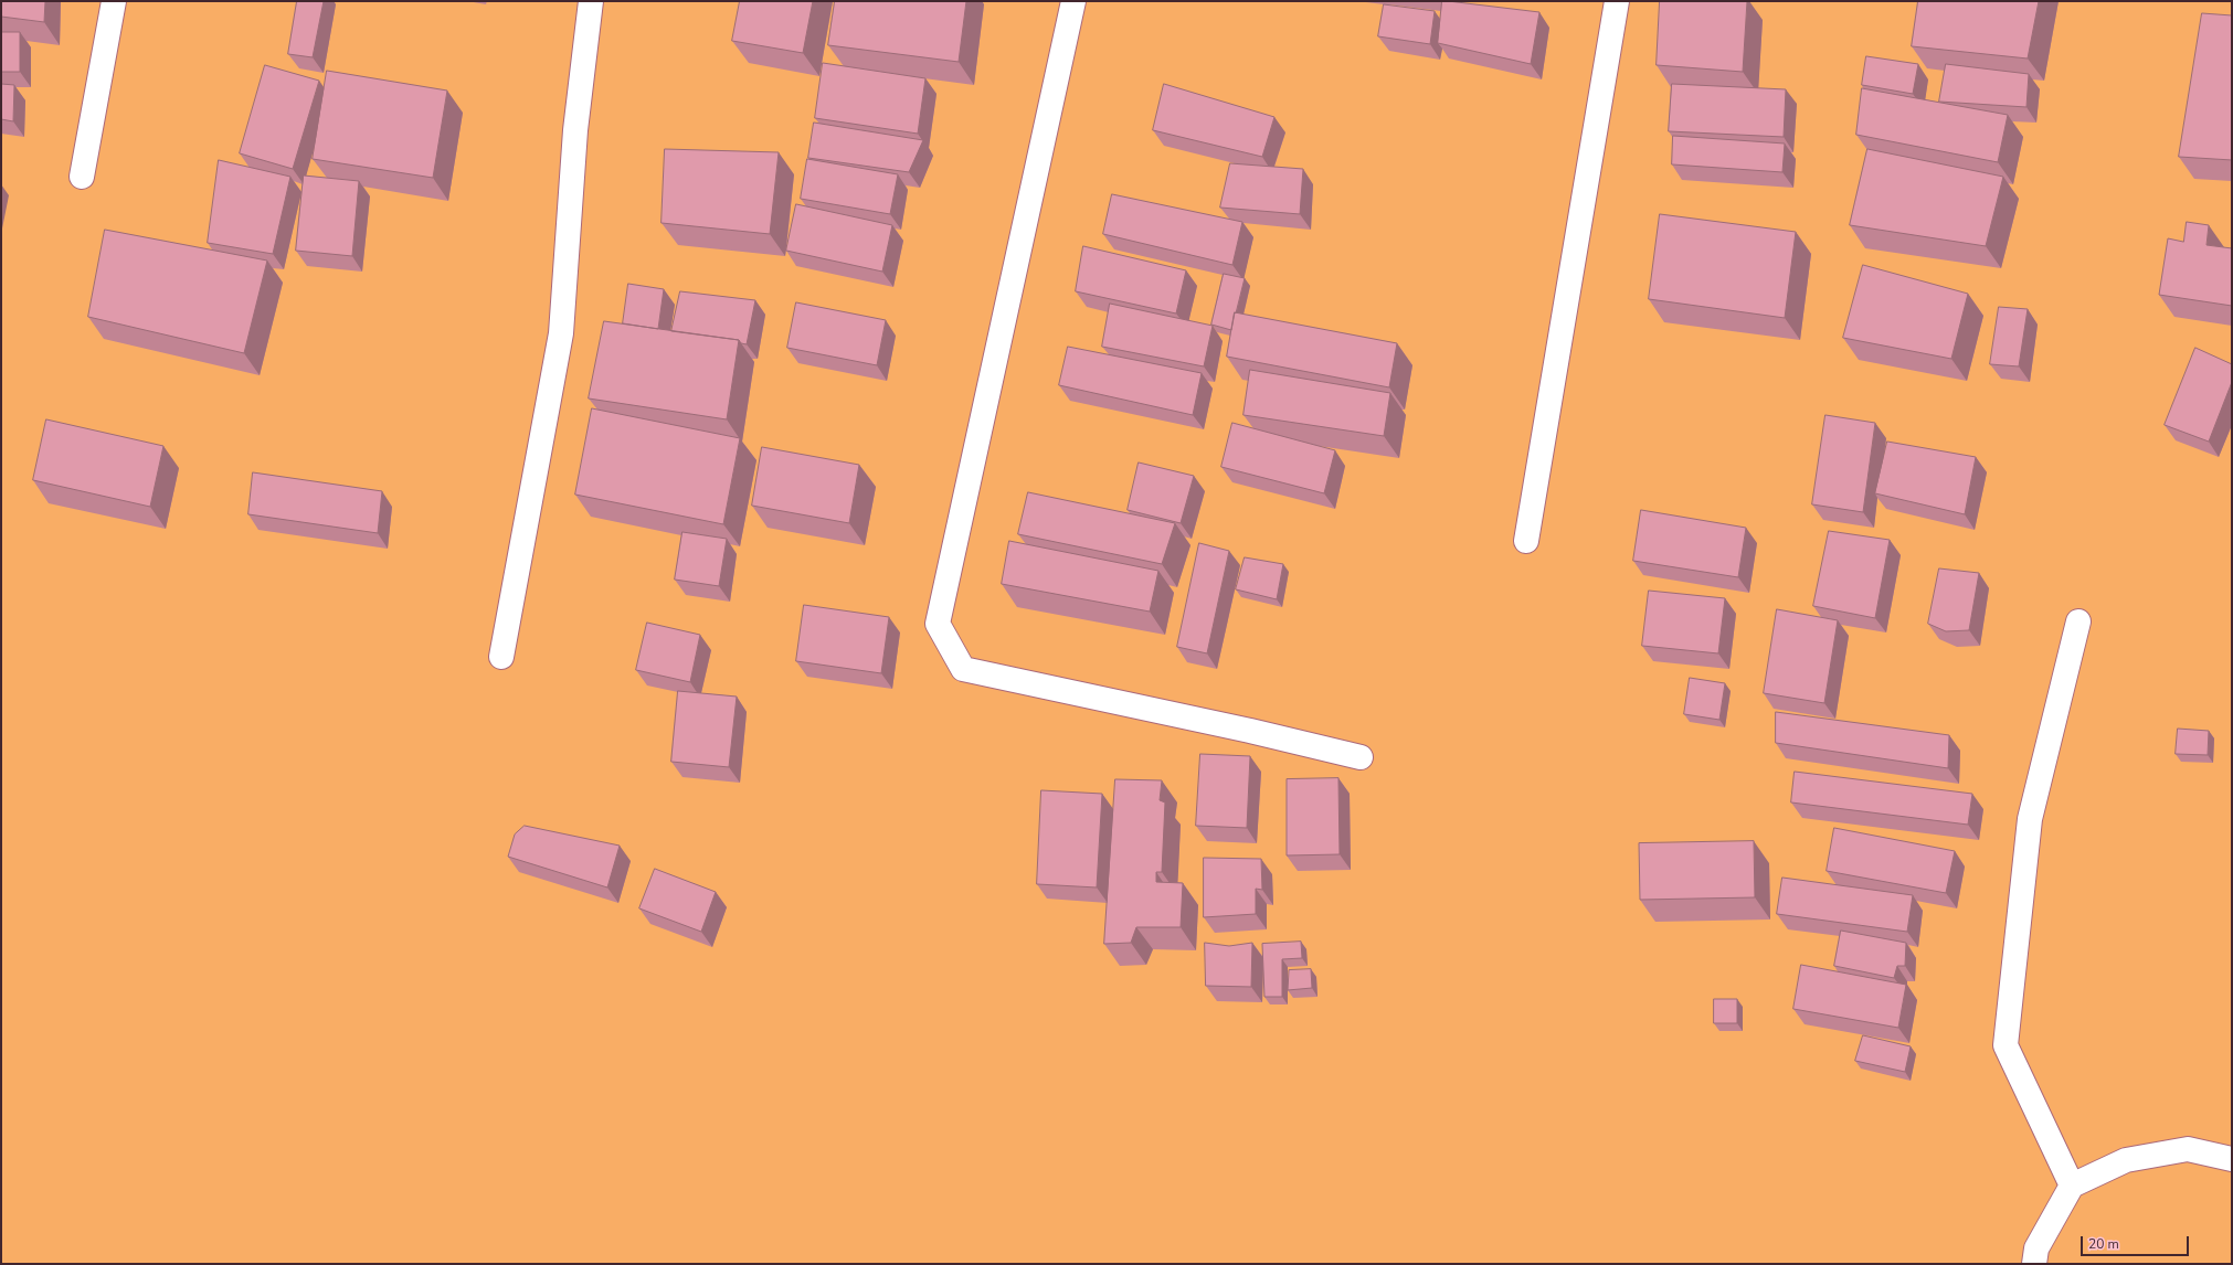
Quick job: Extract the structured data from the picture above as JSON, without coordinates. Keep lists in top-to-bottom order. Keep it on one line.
{"scale_bar":"20 m"}
